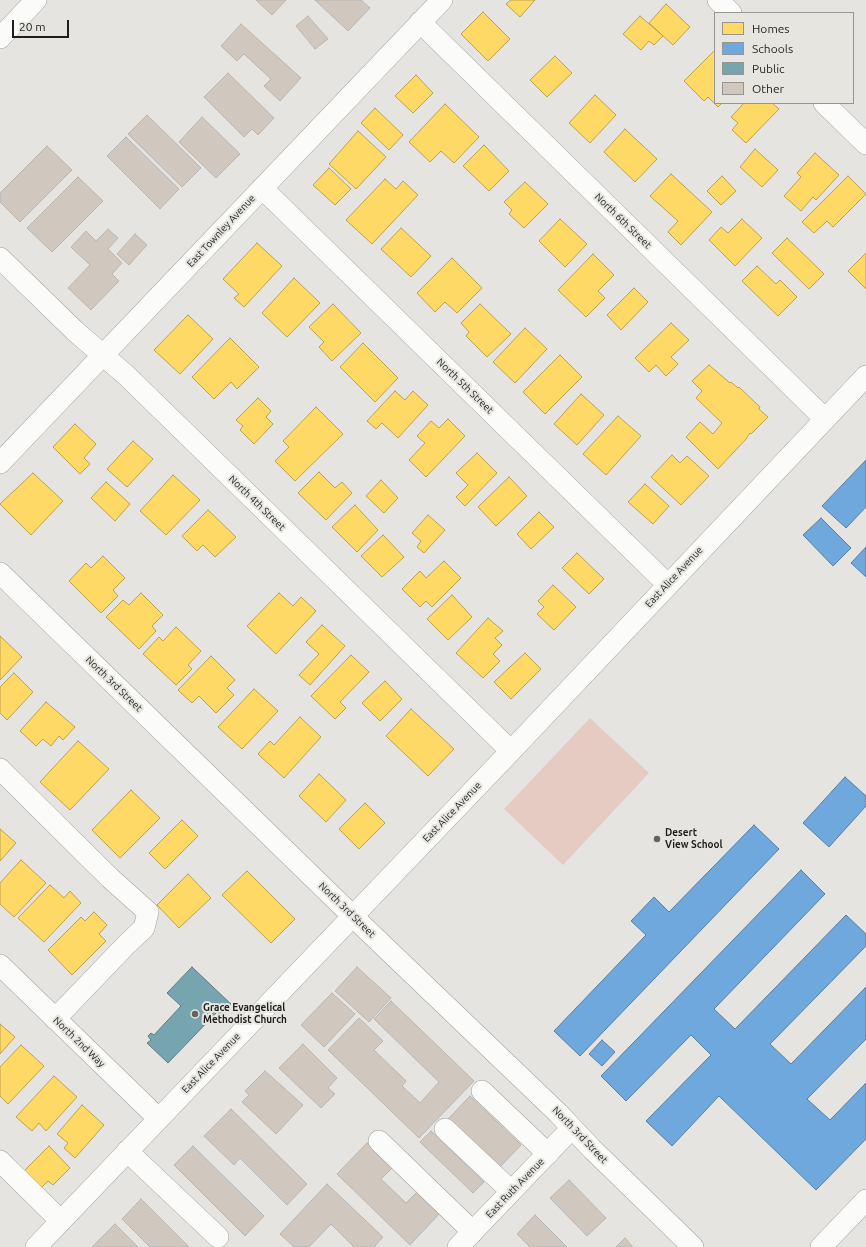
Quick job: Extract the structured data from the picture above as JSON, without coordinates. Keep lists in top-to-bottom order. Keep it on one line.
{"streets":{"street":["North 6th Street","East Townley Avenue","North 5th Street","North 4th Street","East Alice Avenue","North 3rd Street","North 2nd Way","East Ruth Avenue"]},"crossings":[["North 6th Street","East Townley Avenue"],["North 6th Street","East Alice Avenue"],["East Townley Avenue","North 5th Street"],["East Townley Avenue","North 4th Street"],["North 5th Street","East Alice Avenue"],["North 4th Street","East Alice Avenue"],["East Alice Avenue","North 3rd Street"],["East Alice Avenue","North 2nd Way"],["North 3rd Street","East Ruth Avenue"]],"places":["Desert View School","Grace Evangelical Methodist Church"],"legend":["Homes","Schools","Public","Other"],"scale_bar":"20 m"}
